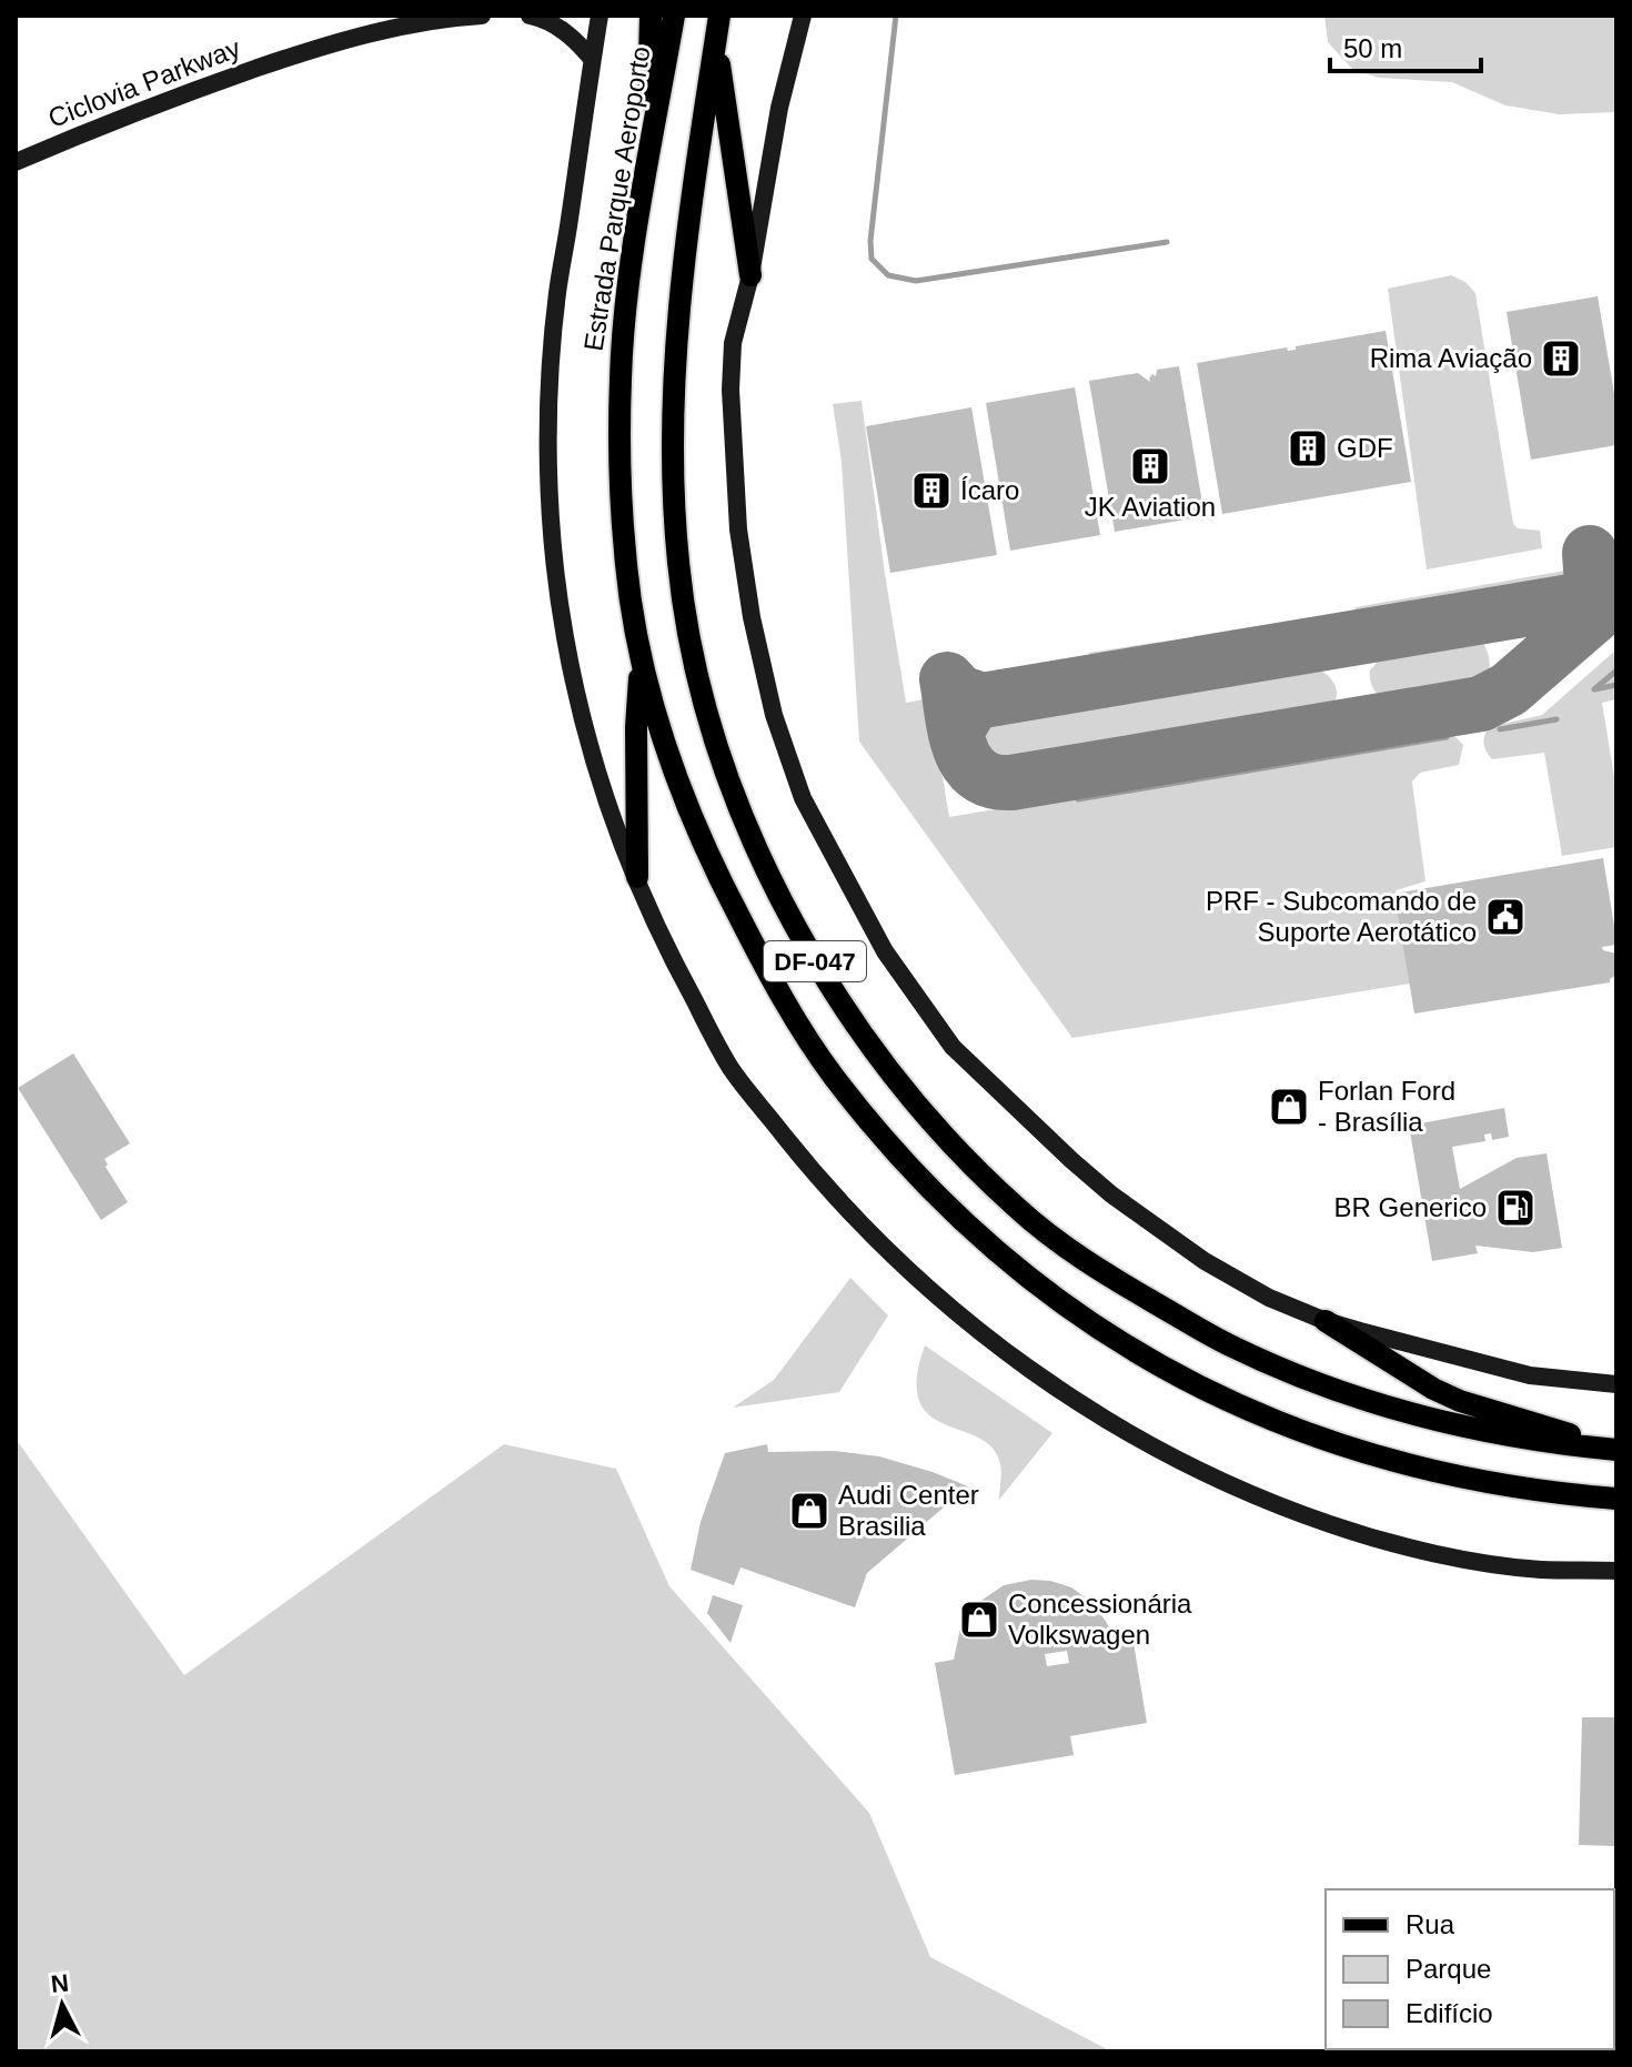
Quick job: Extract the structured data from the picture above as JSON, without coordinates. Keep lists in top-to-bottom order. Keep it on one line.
{"streets":{"main road":["Estrada Parque Aeroporto","DF-047"],"street":["Ciclovia Parkway"]},"places":{"building":["Rima Aviação","GDF","JK Aviation","Ícaro"],"public building":["PRF - Subcomando de Suporte Aerotático"],"shop":["Forlan Ford - Brasília","Audi Center Brasilia","Concessionária Volkswagen"],"fuel station":["BR Generico"]},"legend":["Rua","Parque","Edifício"],"scale_bar":"50 m","north":"top"}
